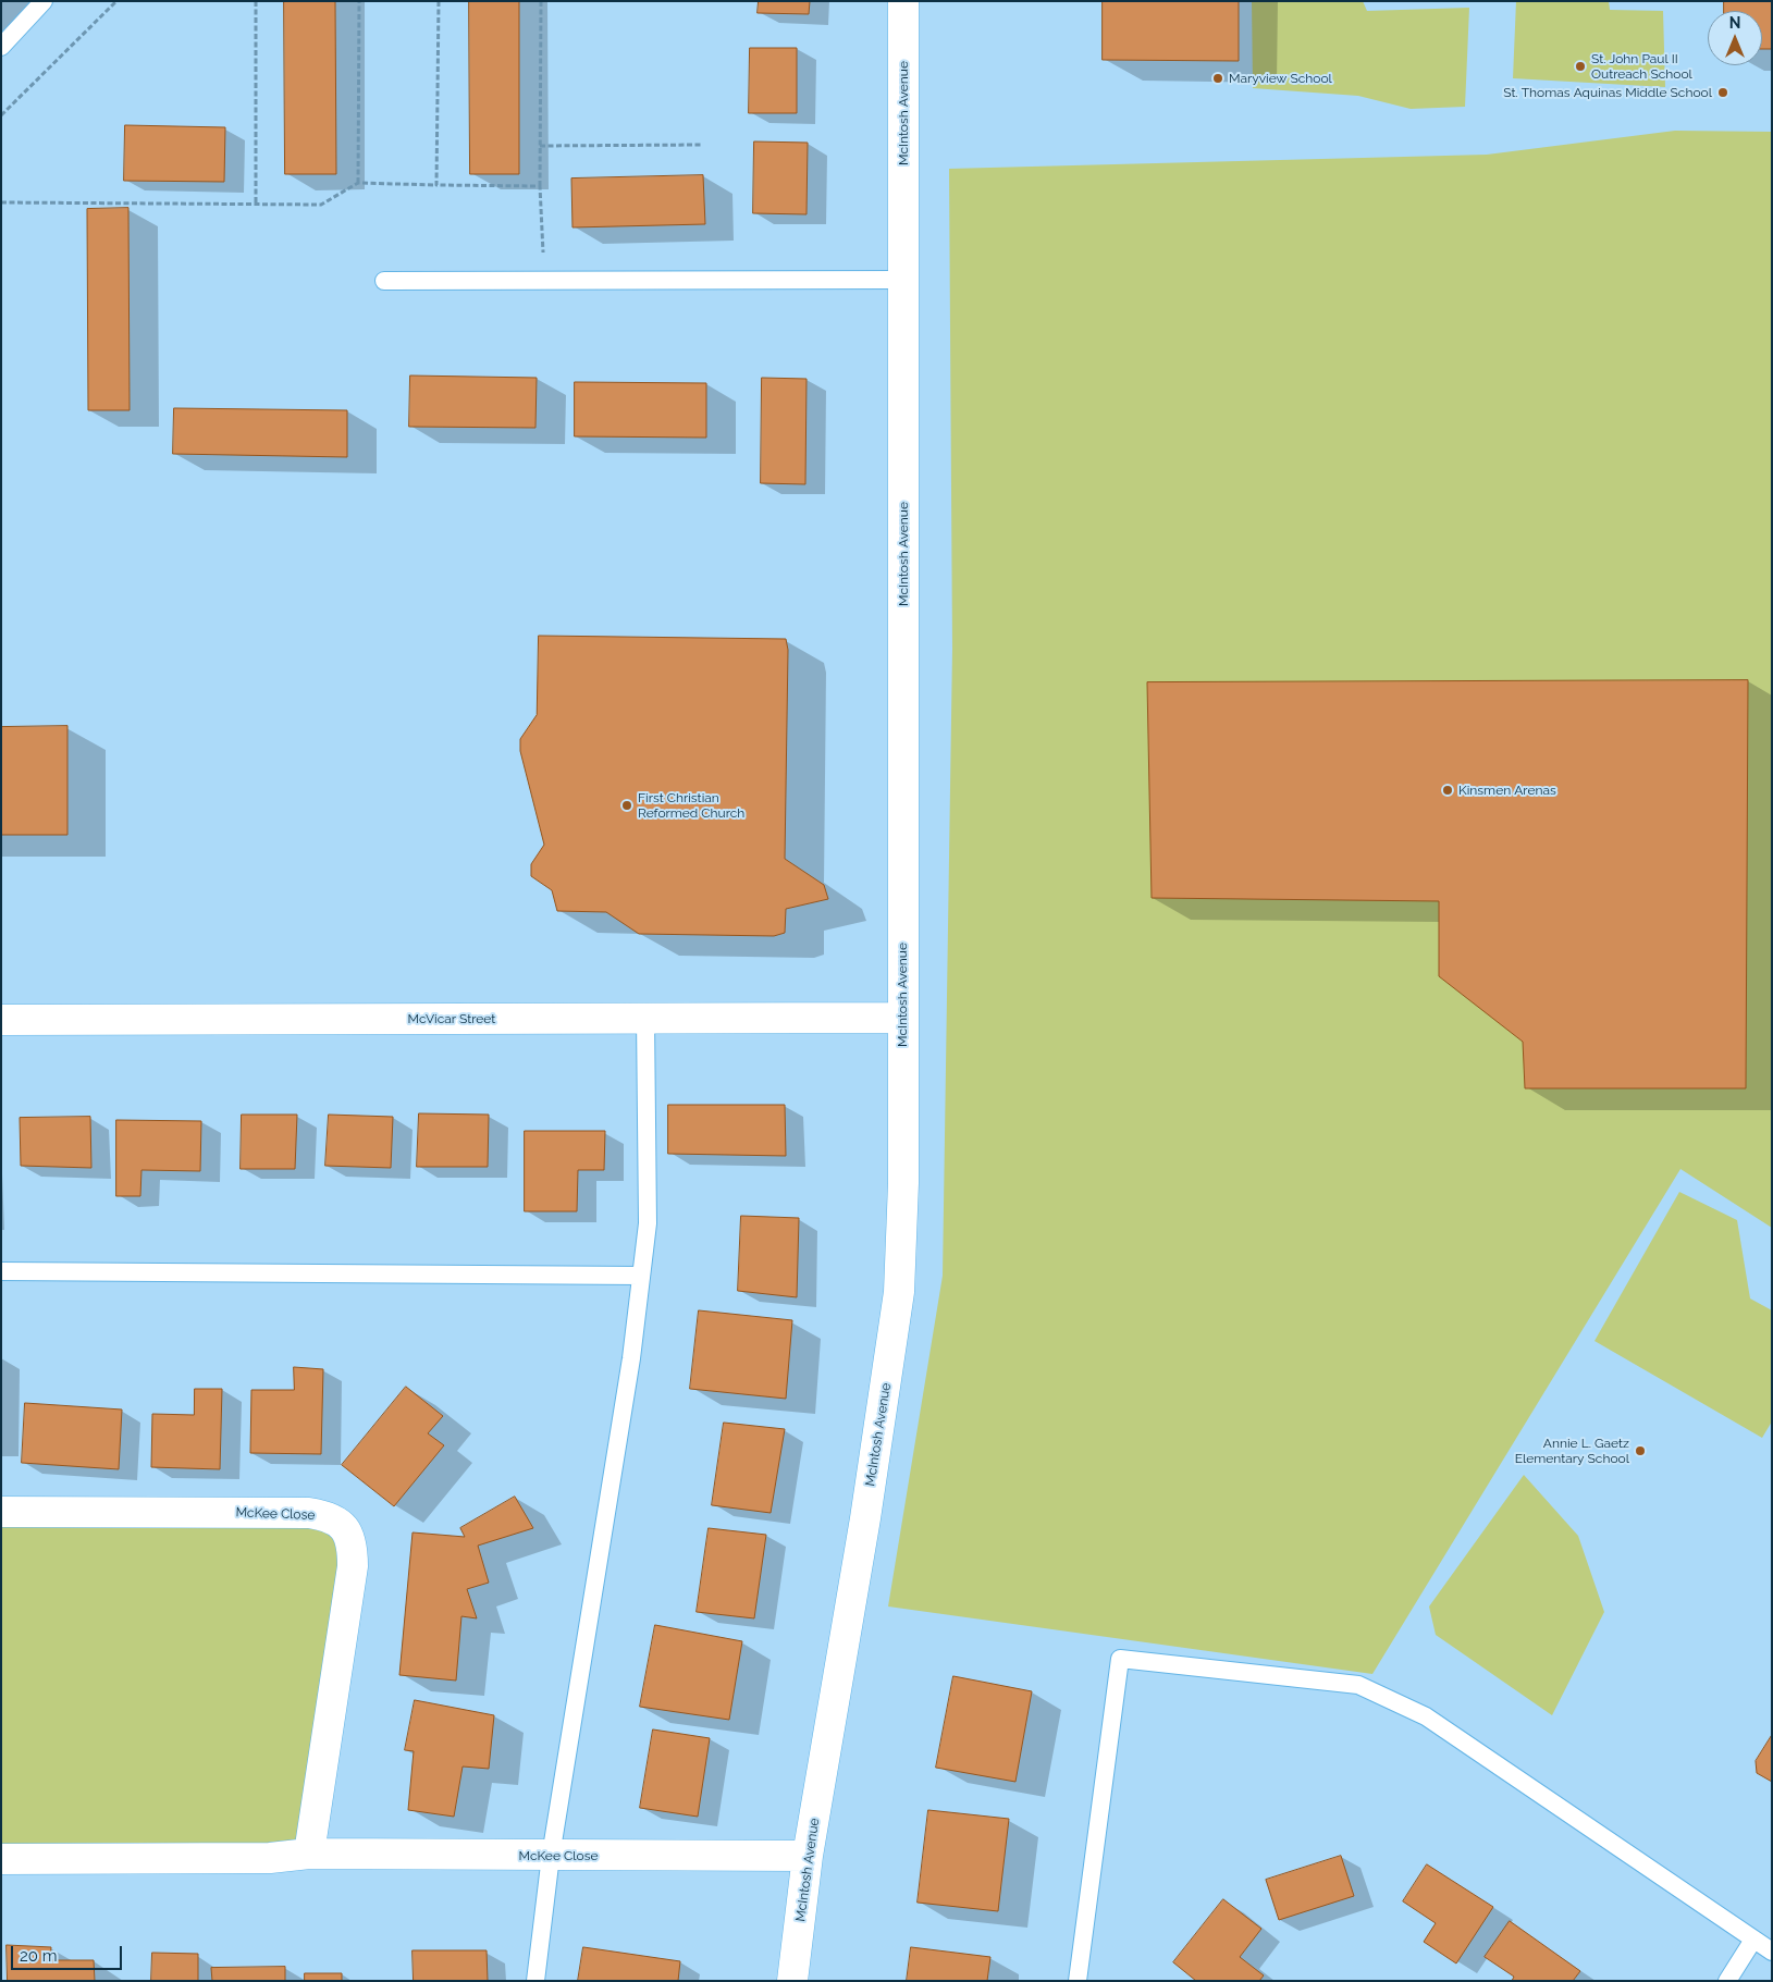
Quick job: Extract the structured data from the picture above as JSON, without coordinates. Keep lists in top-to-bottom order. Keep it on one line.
{"streets":{"street":["McIntosh Avenue","McVicar Street","McKee Close"]},"crossings":[["McIntosh Avenue","McVicar Street"],["McIntosh Avenue","McKee Close"]],"places":["St. John Paul II Outreach School","Maryview School","St. Thomas Aquinas Middle School","Kinsmen Arenas","First Christian Reformed Church","Annie L. Gaetz Elementary School"],"scale_bar":"20 m","north":"top"}
